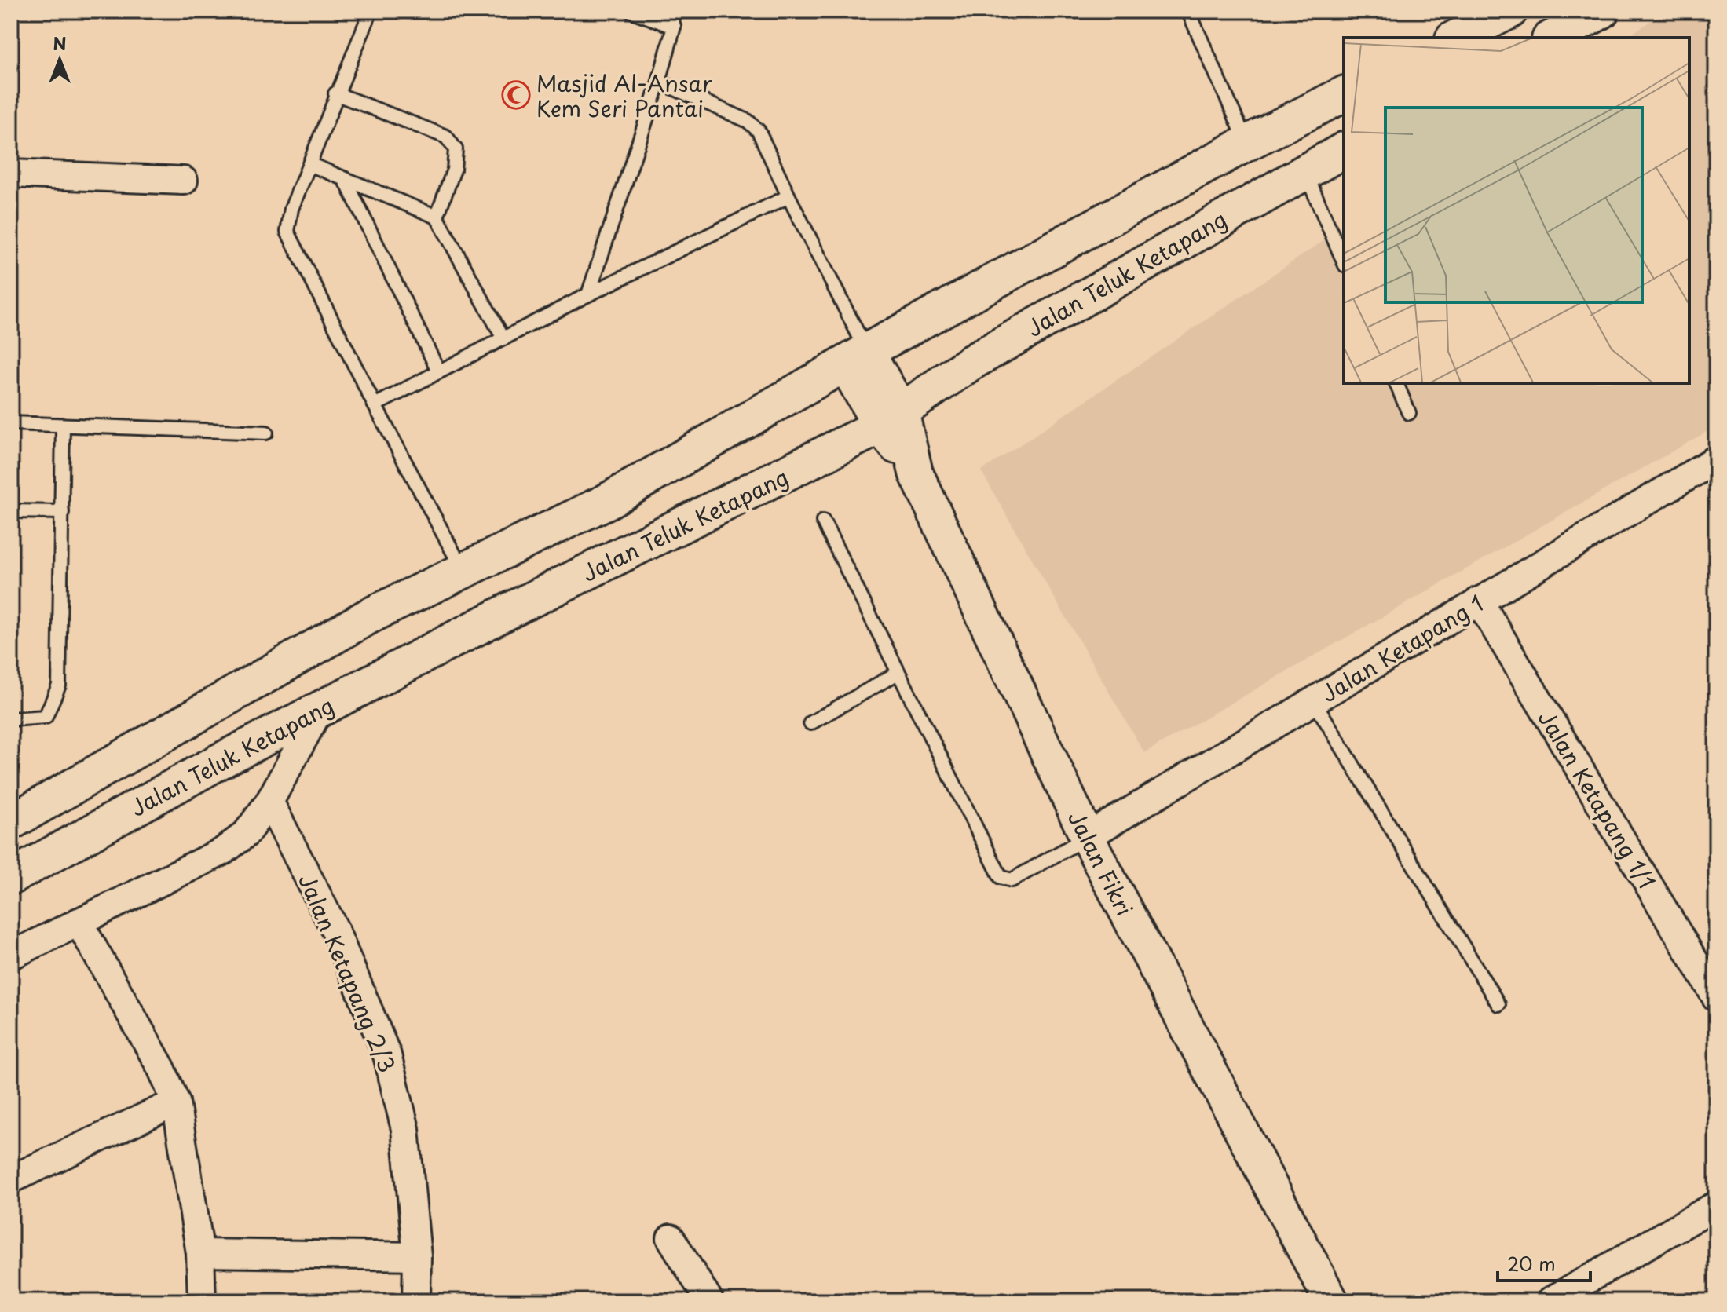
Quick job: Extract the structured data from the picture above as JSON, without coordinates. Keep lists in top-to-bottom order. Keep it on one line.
{"streets":{"main road":["Jalan Teluk Ketapang"],"street":["Jalan Ketapang 1","Jalan Ketapang 1/1","Jalan Fikri","Jalan Ketapang 2/3"]},"crossings":[["Jalan Teluk Ketapang","Jalan Fikri"],["Jalan Ketapang 1","Jalan Ketapang 1/1"],["Jalan Ketapang 1","Jalan Fikri"]],"places":{"mosque":["Masjid Al-Ansar Kem Seri Pantai"]},"scale_bar":"20 m","north":"top"}
